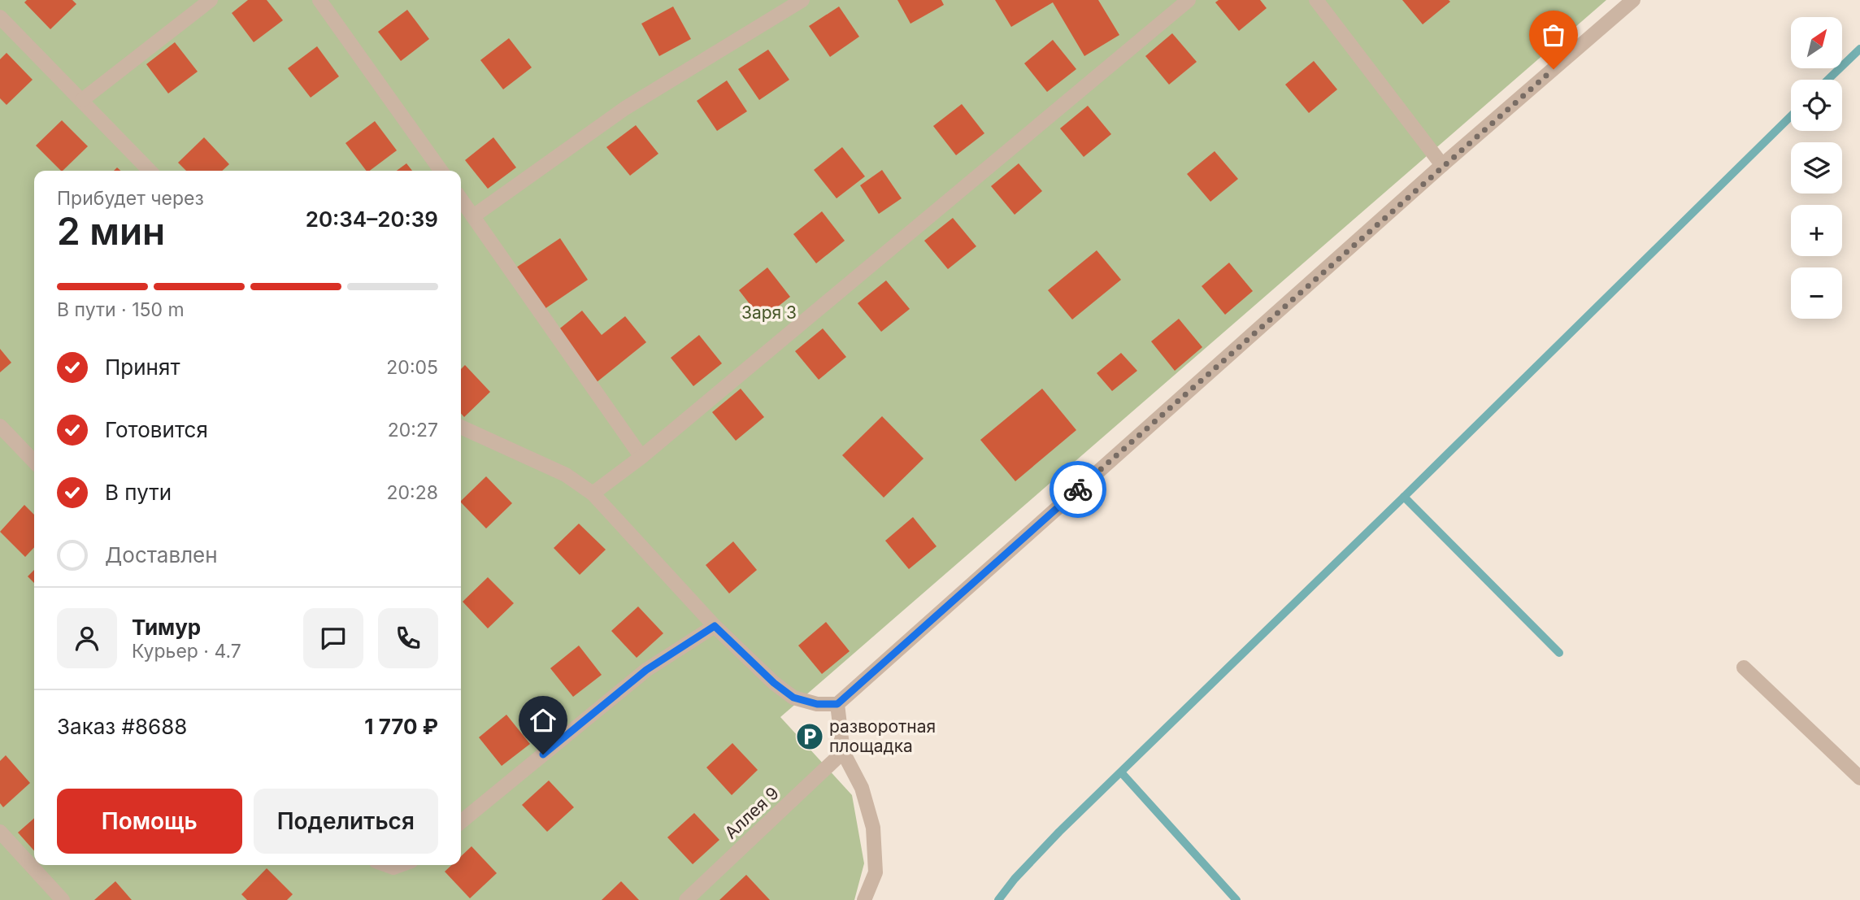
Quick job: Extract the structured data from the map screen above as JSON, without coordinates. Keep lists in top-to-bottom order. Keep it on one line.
{"streets":{"street":["Аллея 9"]},"parks":["Заря 3"],"places":{"parking":["разворотная площадка"]},"north":"top right","page":{"map_buttons":["+","−"],"heading":["2 мин","Прибудет через","20:34–20:39"],"panel":["Тимур","Курьер · 4.7","Заказ #8688","1 770 ₽"],"bar":"В пути · 150 m","list":[["Принят","20:05"],["Готовится","20:27"],["В пути","20:28"],"Доставлен"],"buttons":["Помощь","Поделиться"]}}
